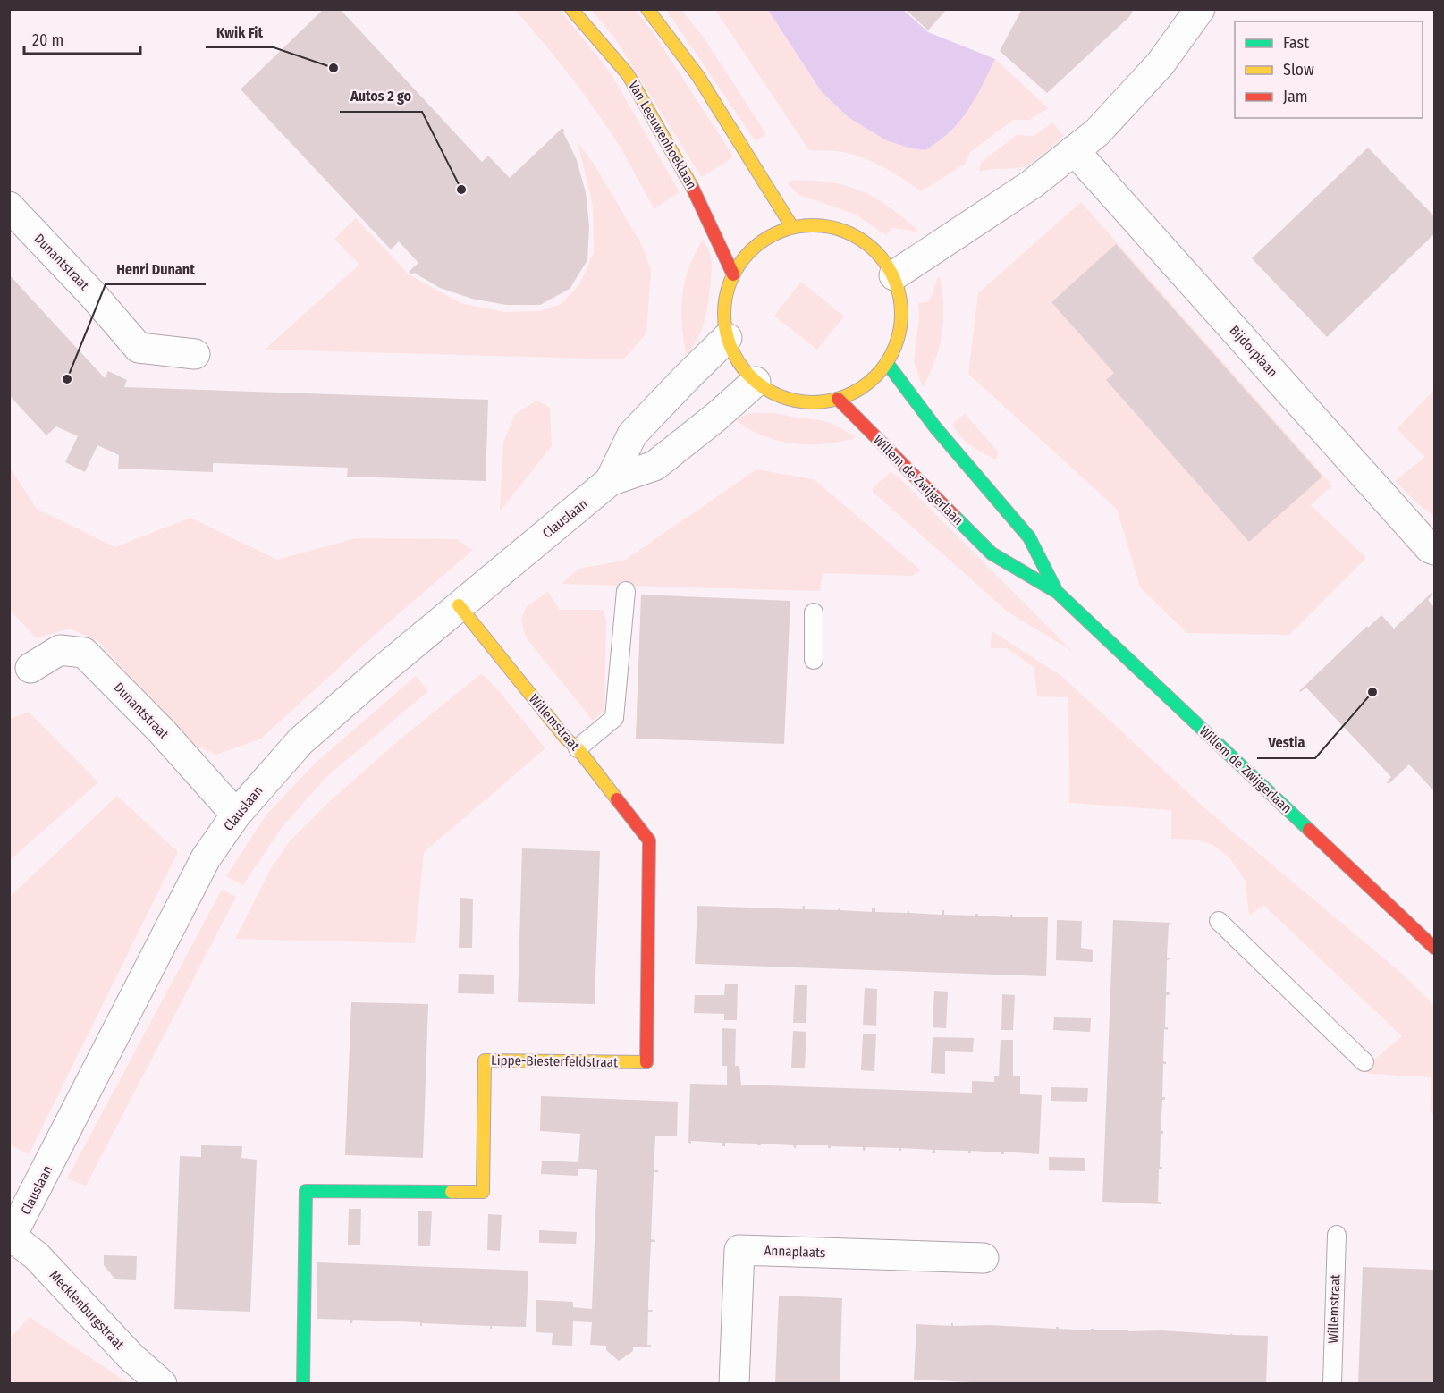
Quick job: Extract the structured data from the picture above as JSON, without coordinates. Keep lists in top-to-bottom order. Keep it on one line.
{"streets":{"street":["Van Leeuwenhoeklaan","Dunantstraat","Bijdorplaan","Willem de Zwijgerlaan","Clauslaan","Willemstraat","Lippe-Biesterfeldstraat","Annaplaats","Mecklenburgstraat"]},"crossings":[["Van Leeuwenhoeklaan","Willem de Zwijgerlaan"],["Van Leeuwenhoeklaan","Clauslaan"],["Dunantstraat","Clauslaan"],["Willem de Zwijgerlaan","Clauslaan"],["Clauslaan","Willemstraat"],["Clauslaan","Mecklenburgstraat"],["Willemstraat","Lippe-Biesterfeldstraat"]],"places":["Kwik Fit","Autos 2 go","Henri Dunant","Vestia"],"legend":["Fast","Slow","Jam"],"scale_bar":"20 m"}
